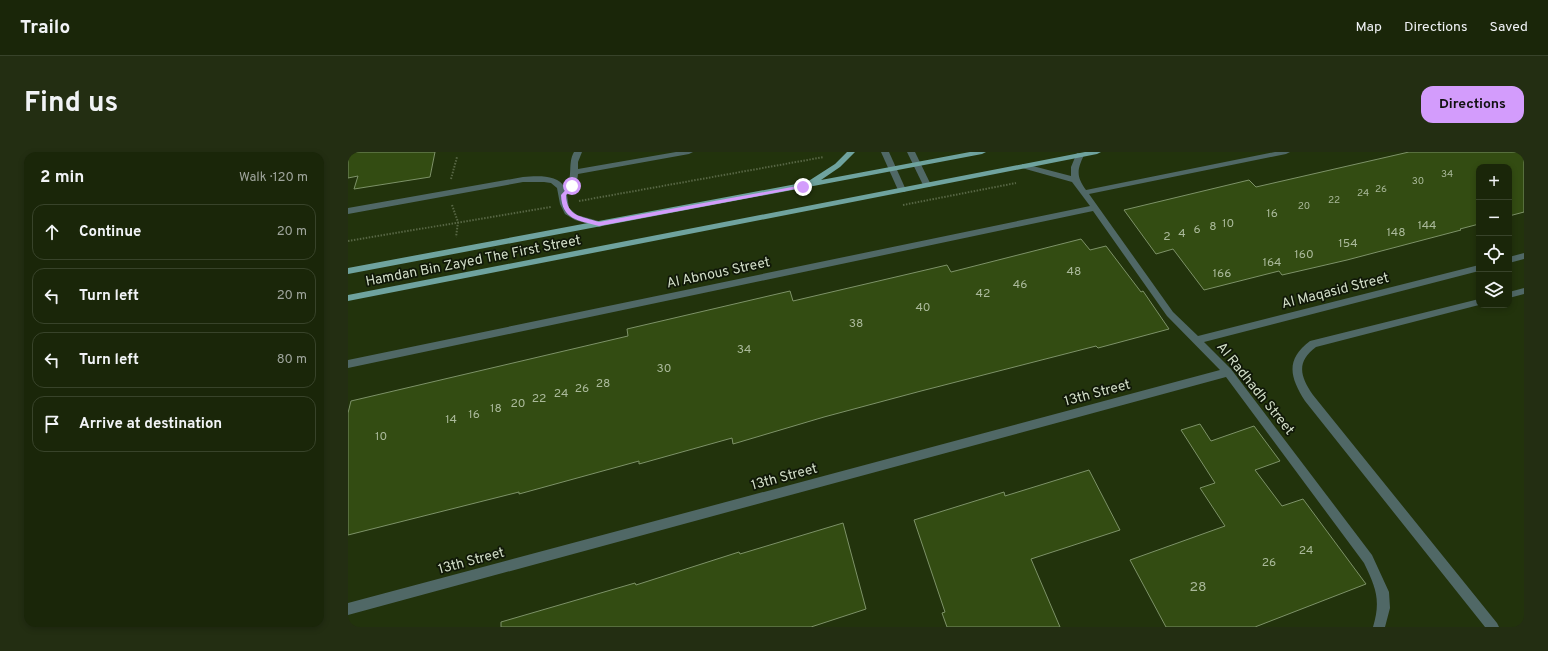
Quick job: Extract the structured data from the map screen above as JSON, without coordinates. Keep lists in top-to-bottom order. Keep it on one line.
{"streets":{"main road":["Hamdan Bin Zayed The First Street"],"street":["Al Abnous Street","Al Maqasid Street","Al Radhadh Street","13th Street"]},"crossings":[["Al Abnous Street","Al Radhadh Street"],["Al Maqasid Street","Al Radhadh Street"],["Al Radhadh Street","13th Street"]],"house_numbers":["34","30","26","24","22","20","16","10","144","8","6","148","4","2","154","160","164","48","166","46","42","40","38","34","30","28","26","24","22","20","18","16","14","10","24","26","28"],"page":{"header":"Trailo","nav":["Map","Directions","Saved"],"title":"Find us","buttons":"Directions","heading":["2 min","Walk · 120 m"],"map_buttons":["+","−"],"list":[["Continue","20 m"],["Turn left","20 m"],["Turn left","80 m"],"Arrive at destination"]}}
